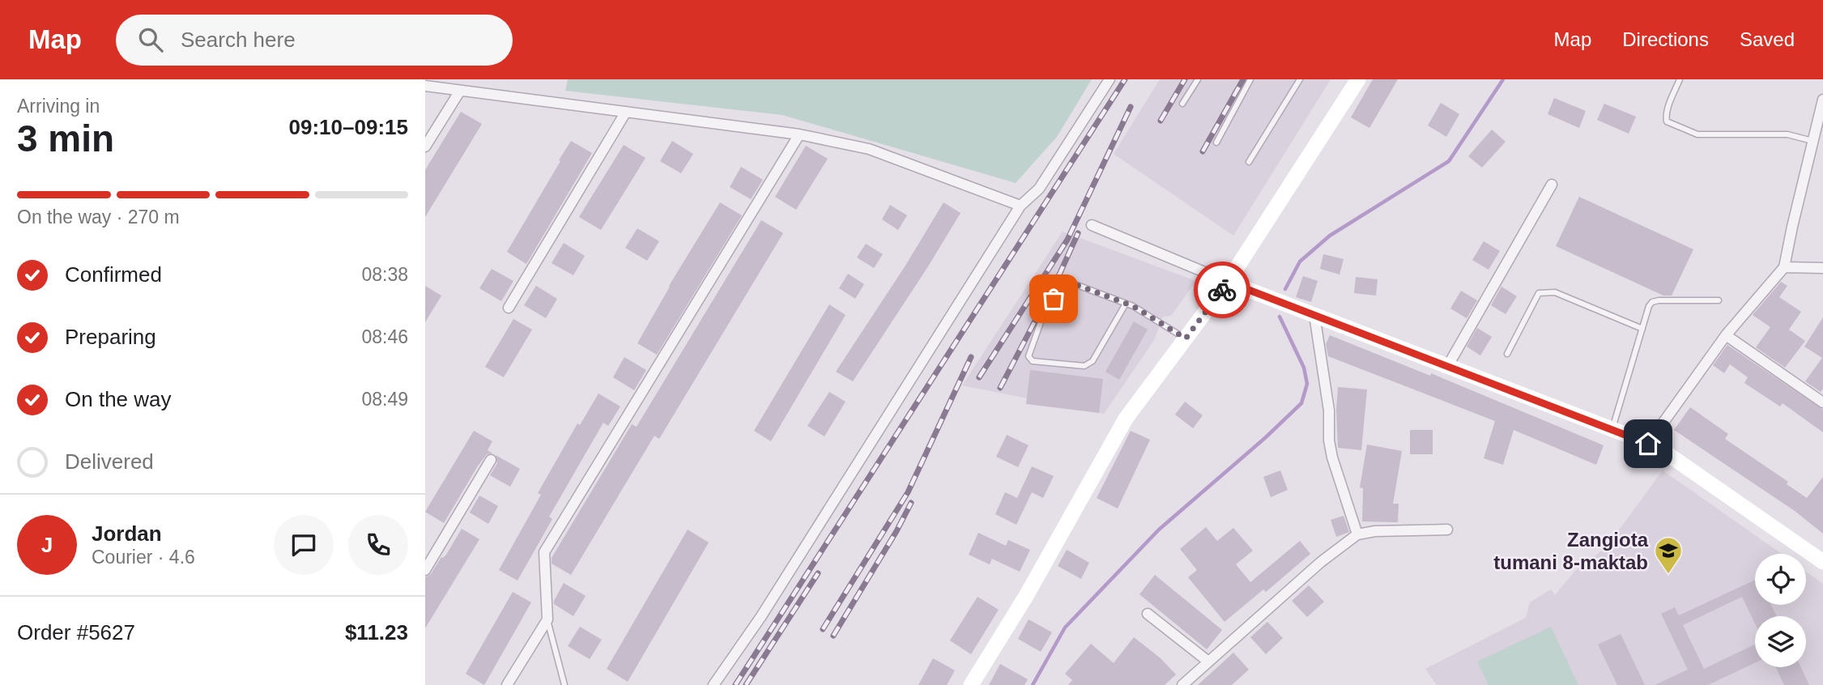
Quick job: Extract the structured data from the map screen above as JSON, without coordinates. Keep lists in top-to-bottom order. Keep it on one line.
{"places":{"school or university":["Zangiota tumani 8-maktab"]},"page":{"header":"Map","search":"Search here","nav":["Map","Directions","Saved"],"heading":["3 min","Arriving in","09:10–09:15"],"panel":["Jordan","Courier · 4.6","Order #5627","$11.23"],"bar":"On the way · 270 m","list":[["Confirmed","08:38"],["Preparing","08:46"],["On the way","08:49"],"Delivered"],"round":"J"}}
